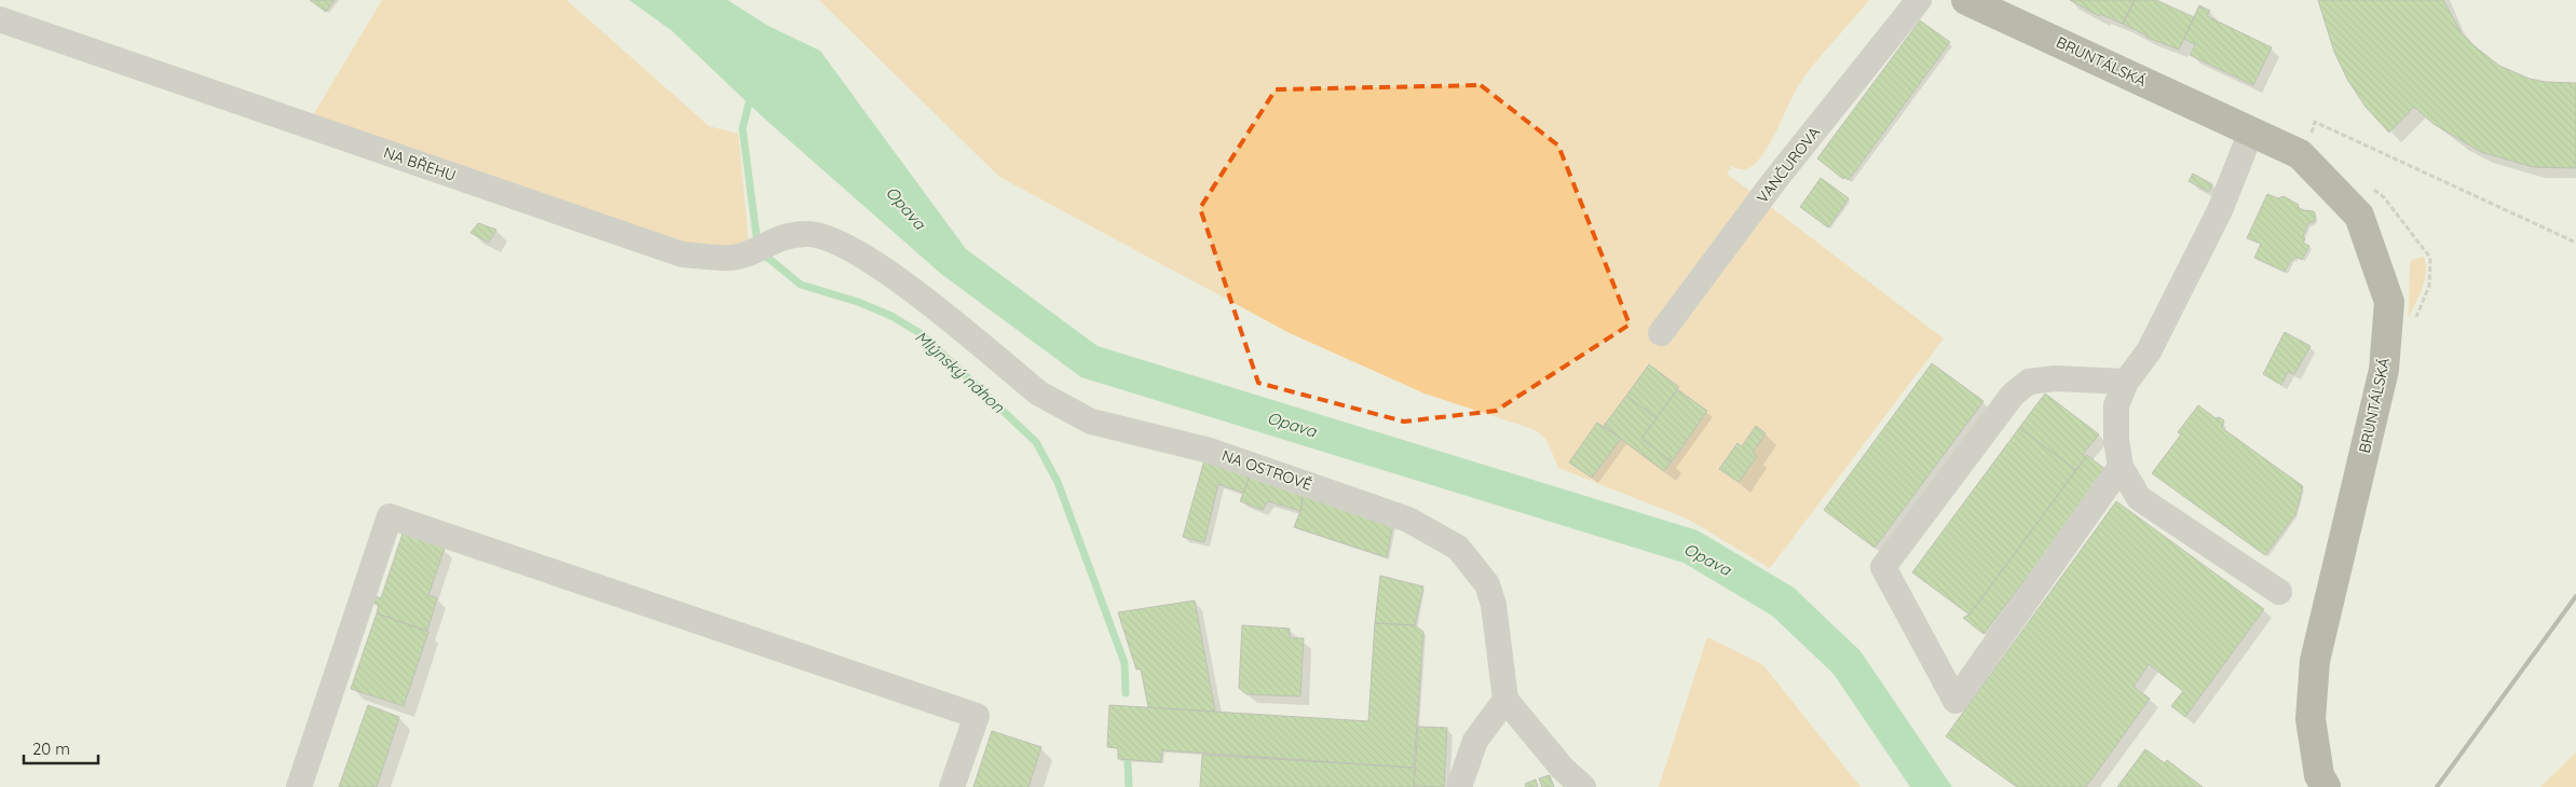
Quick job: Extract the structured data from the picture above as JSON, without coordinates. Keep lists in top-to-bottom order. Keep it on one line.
{"streets":{"main road":["BRUNTÁLSKÁ"],"street":["NA BŘEHU","VANČUROVA","NA OSTROVĚ"]},"crossings":[["NA BŘEHU","NA OSTROVĚ"]],"water":["Opava","Mlýnský náhon"],"scale_bar":"20 m"}
